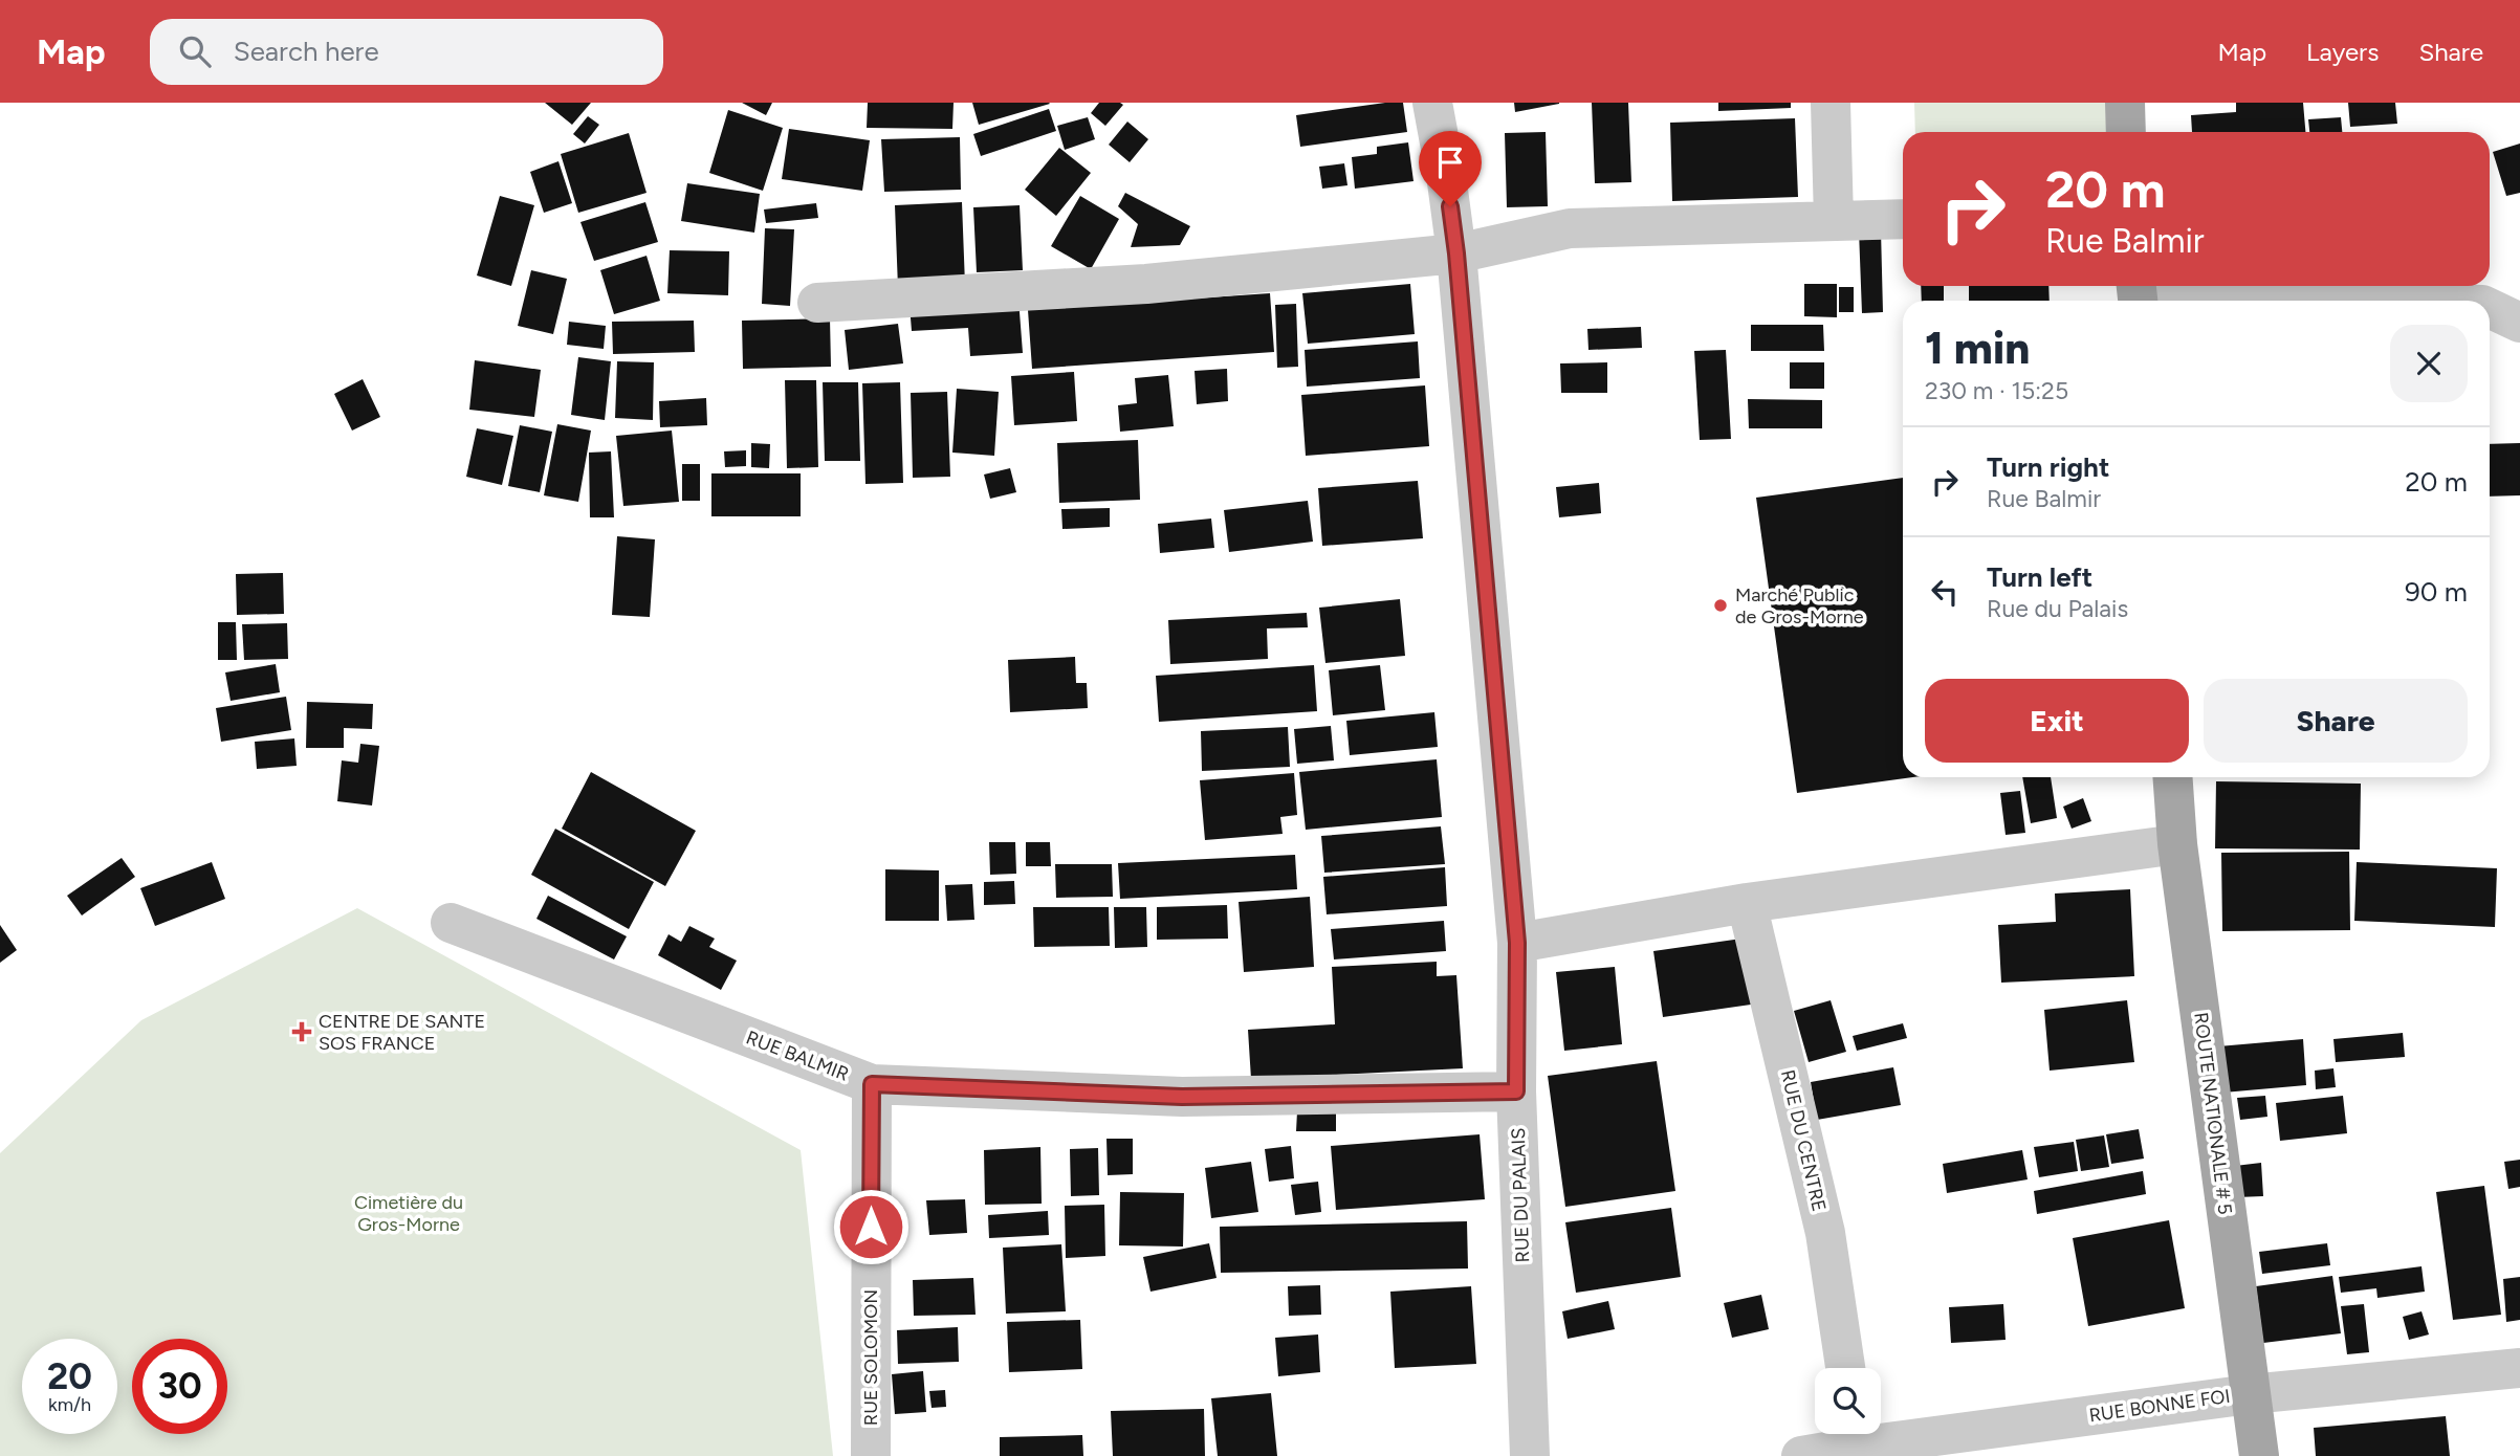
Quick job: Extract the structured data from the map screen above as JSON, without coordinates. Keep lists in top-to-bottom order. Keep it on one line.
{"streets":{"main road":["ROUTE NATIONALE # 5"],"street":["RUE BALMIR","RUE DU CENTRE","RUE DU PALAIS","RUE SOLOMON","RUE BONNE FOI"]},"crossings":[["RUE BALMIR","RUE DU PALAIS"],["RUE BALMIR","RUE SOLOMON"],["ROUTE NATIONALE # 5","RUE BONNE FOI"]],"parks":["Cimetière du Gros-Morne"],"places":{"other":["Marché Public de Gros-Morne"],"health":["CENTRE DE SANTE SOS FRANCE"]},"page":{"header":"Map","search":"Search here","nav":["Map","Layers","Share"],"turn":["20 m","Rue Balmir"],"heading":["1 min","230 m · 15:25"],"list":[{"name":"Turn right","note":"Rue Balmir","value":"20 m"},{"name":"Turn left","note":"Rue du Palais","value":"90 m"}],"buttons":["Exit","Share"],"speed":"20 km/h","limit":"30"}}
